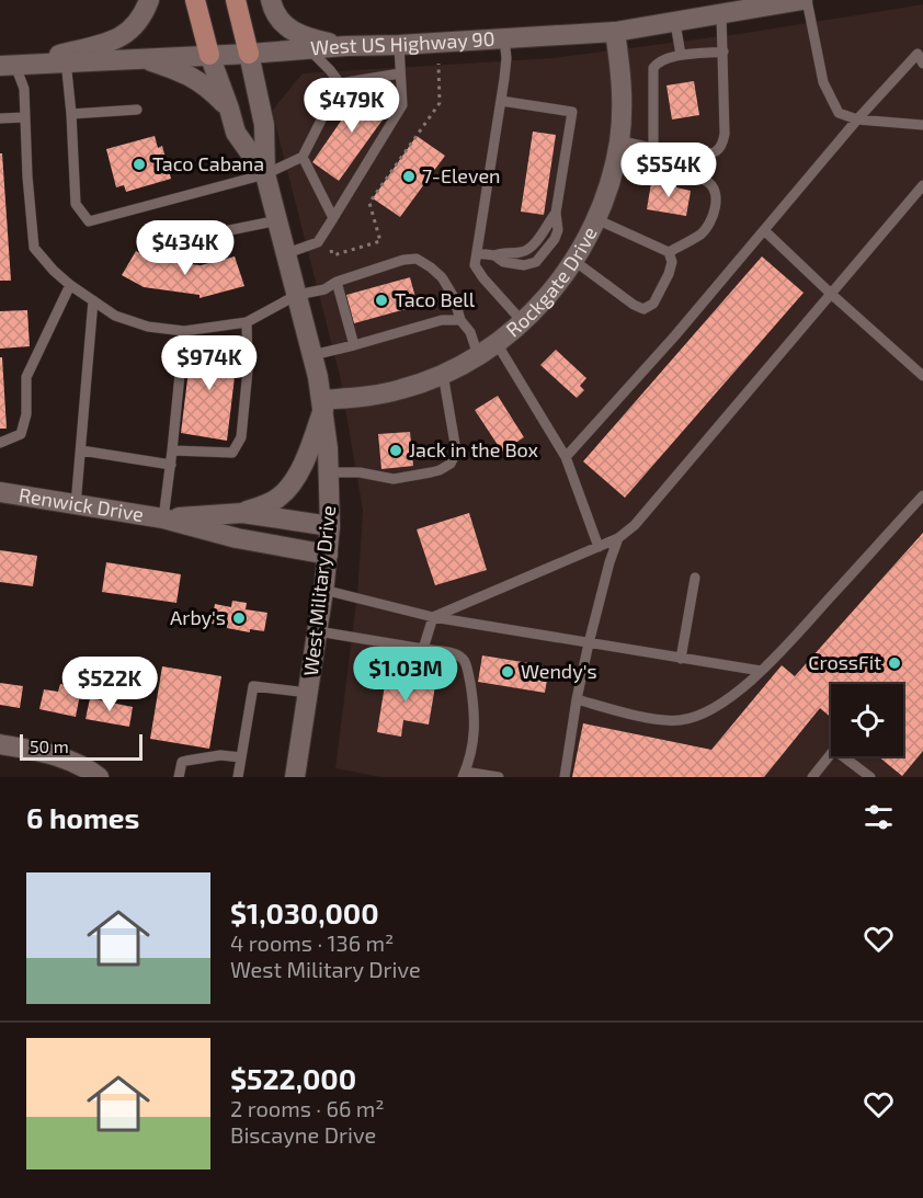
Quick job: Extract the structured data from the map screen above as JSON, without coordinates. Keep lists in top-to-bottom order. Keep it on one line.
{"streets":{"main road":["West US Highway 90","Rockgate Drive","Renwick Drive","West Military Drive"]},"crossings":[["West US Highway 90","Rockgate Drive"],["West US Highway 90","West Military Drive"],["Rockgate Drive","Renwick Drive"],["Rockgate Drive","West Military Drive"],["Renwick Drive","West Military Drive"]],"places":["Taco Cabana","7-Eleven","Taco Bell","Jack in the Box","Arby's","CrossFit","Wendy's"],"scale_bar":"50 m","page":{"price":["$479K","$554K","$434K","$974K","$1.03M","$522K"],"scale":"50 m","heading":"6 homes","list":[{"name":"$1,030,000","note":"4 rooms · 136 m² · West Military Drive"},{"name":"$522,000","note":"2 rooms · 66 m² · Biscayne Drive"}]}}
